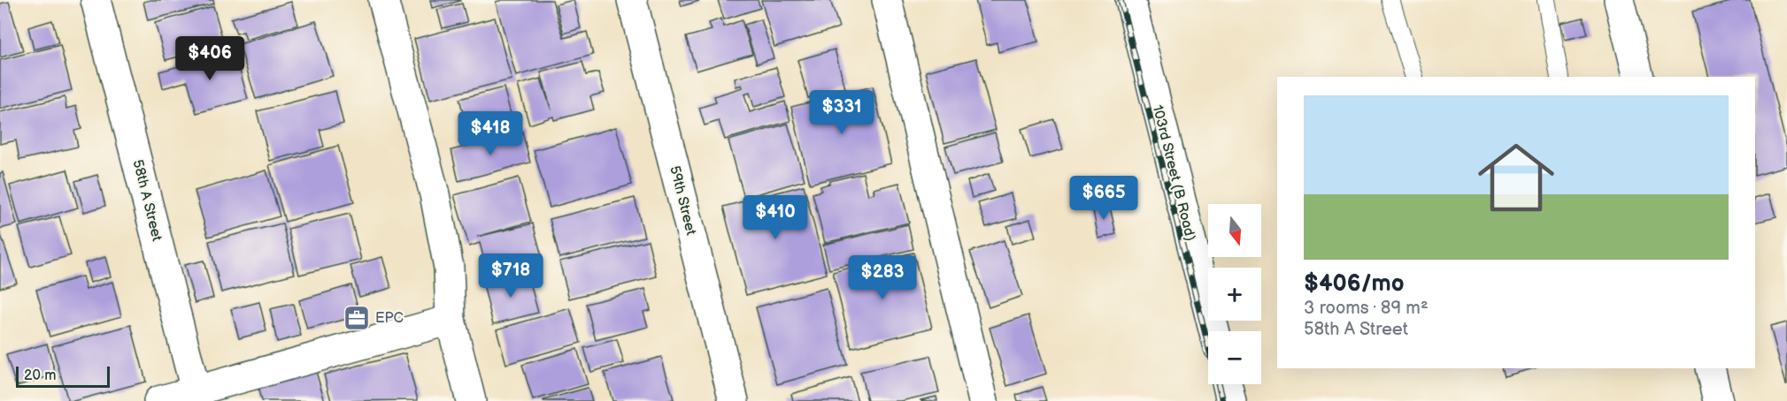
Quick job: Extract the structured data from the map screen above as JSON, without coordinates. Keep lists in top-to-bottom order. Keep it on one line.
{"streets":{"street":["103rd Street (B Road)","58th A Street","59th Street"]},"places":{"office":["EPC"]},"scale_bar":"20 m","north":"bottom","page":{"price":["$406","$331","$418","$665","$410","$718","$283"],"list":[{"name":"$406/mo","note":"3 rooms · 89 m² · 58th A Street"}],"map_buttons":["+","−"],"scale":"20 m"}}
